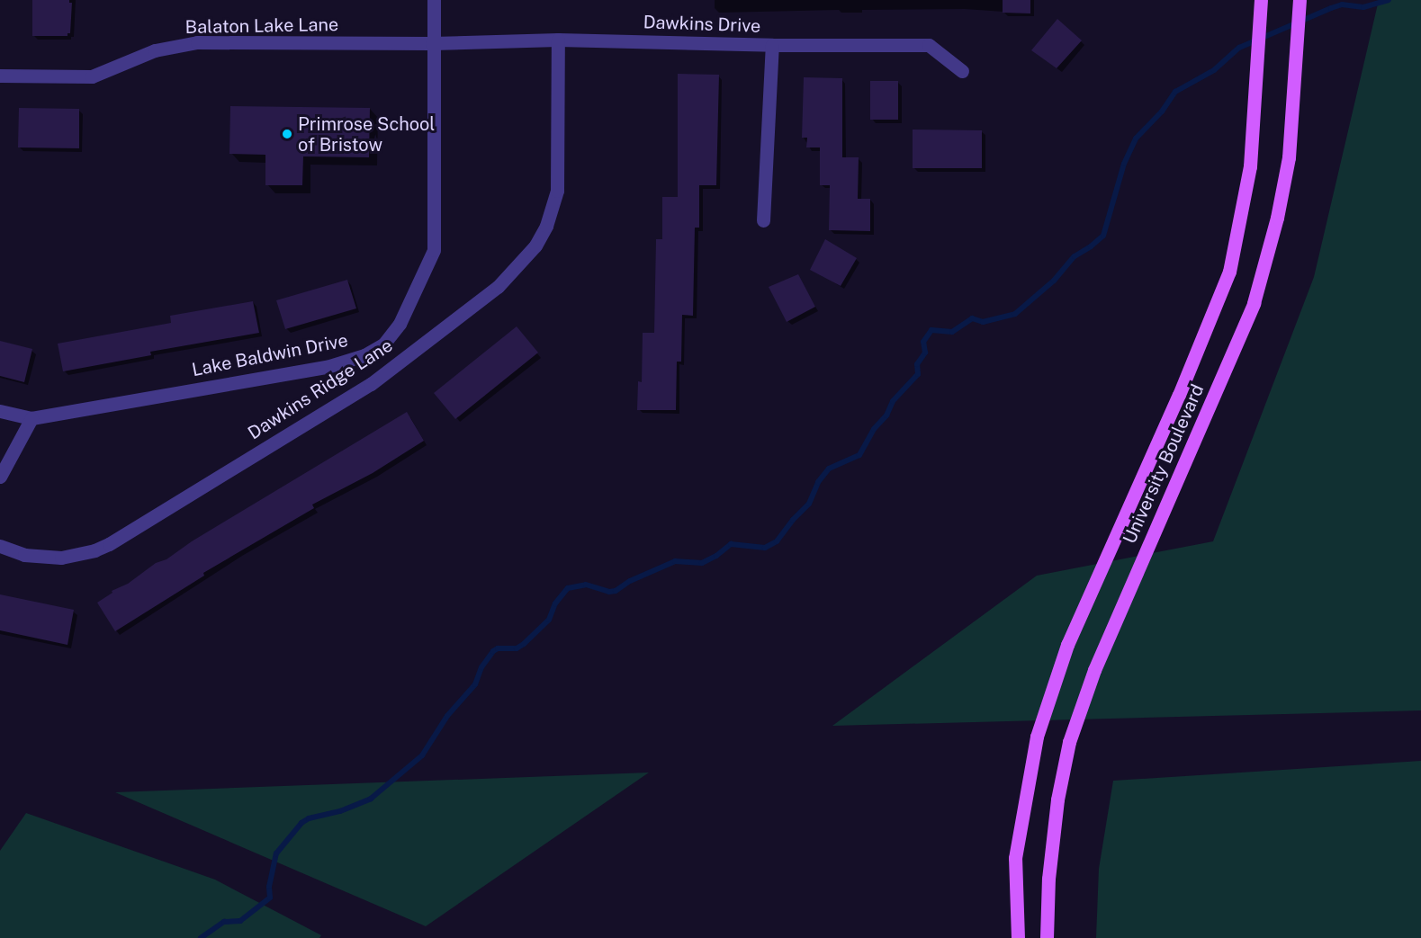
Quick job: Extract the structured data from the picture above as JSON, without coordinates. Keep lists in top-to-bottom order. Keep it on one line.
{"streets":{"main road":["University Boulevard"],"street":["Dawkins Drive","Balaton Lake Lane","Lake Baldwin Drive","Dawkins Ridge Lane"]},"crossings":[["Dawkins Drive","Balaton Lake Lane"],["Dawkins Drive","Lake Baldwin Drive"],["Dawkins Drive","Dawkins Ridge Lane"],["Balaton Lake Lane","Lake Baldwin Drive"]],"places":["Primrose School of Bristow"]}
